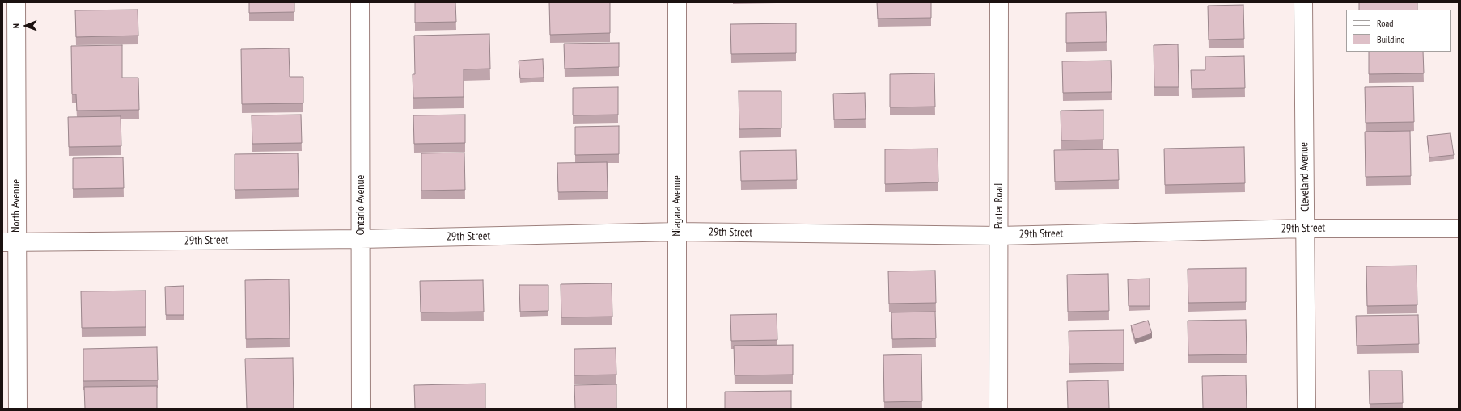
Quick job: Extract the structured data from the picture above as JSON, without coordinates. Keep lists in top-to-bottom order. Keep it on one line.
{"streets":{"street":["Cleveland Avenue","Ontario Avenue","North Avenue","Niagara Avenue","Porter Road","29th Street"]},"crossings":[["Cleveland Avenue","29th Street"],["Ontario Avenue","29th Street"],["North Avenue","29th Street"],["Niagara Avenue","29th Street"],["Porter Road","29th Street"]],"legend":["Road","Building"],"north":"left"}
